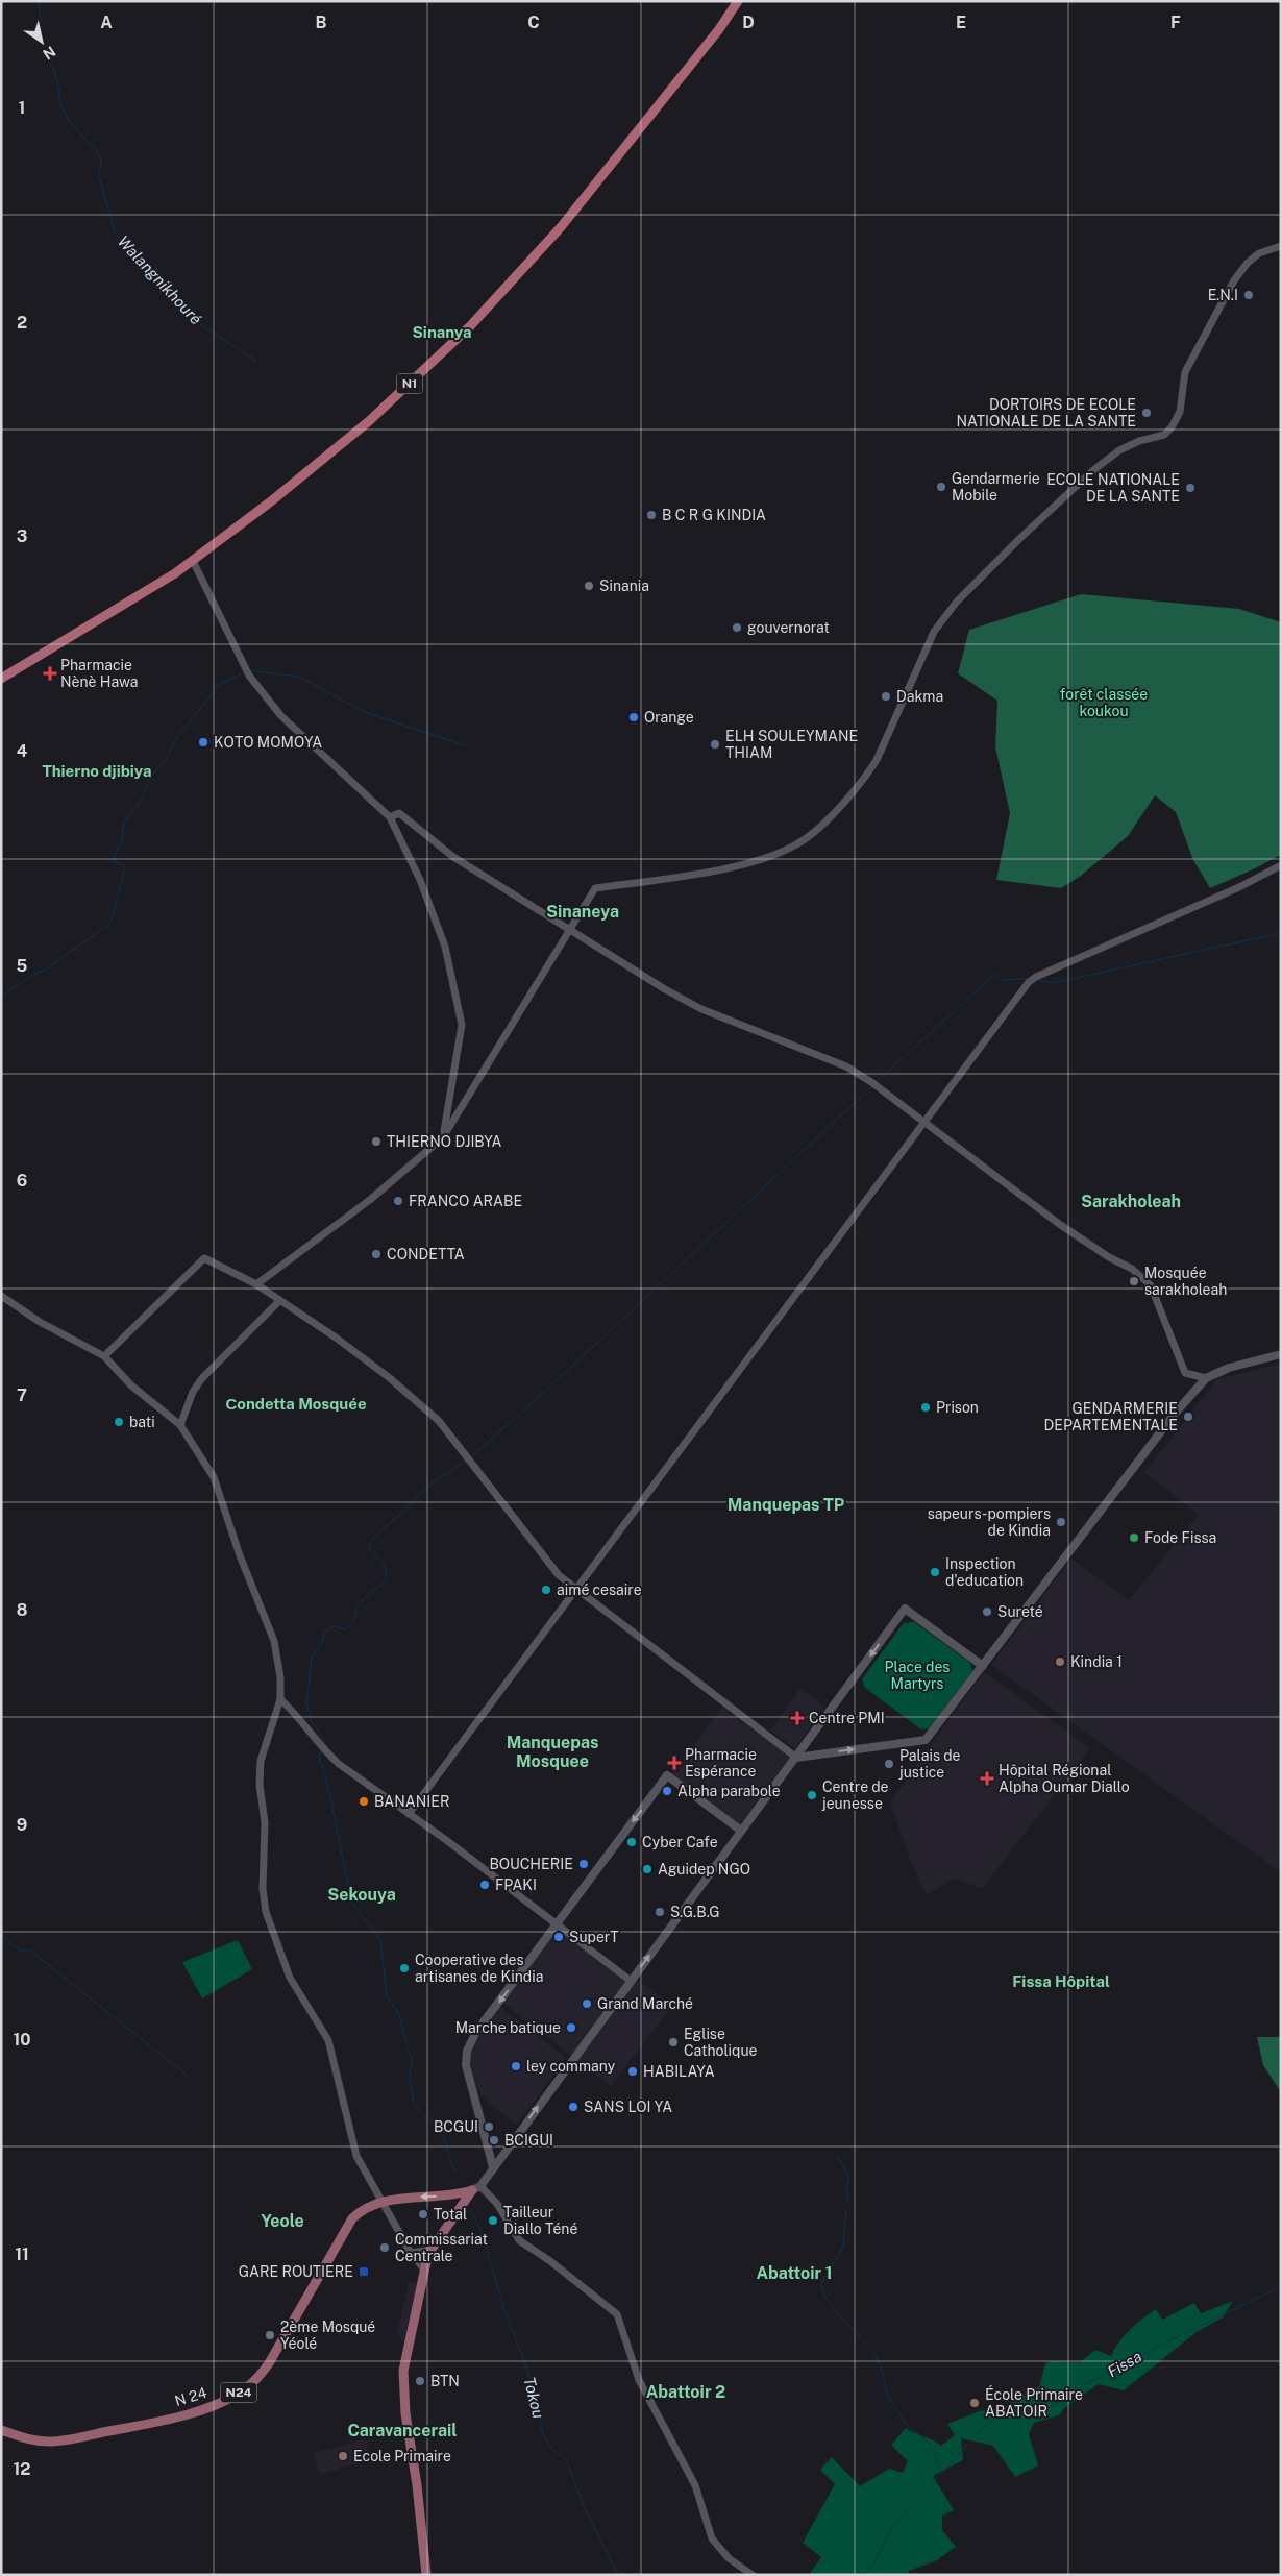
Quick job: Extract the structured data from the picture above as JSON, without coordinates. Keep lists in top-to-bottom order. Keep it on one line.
{"streets":{"highway":["N1"],"main road":["N24","N 24"]},"crossings":[["N24","N 24"]],"districts":["Sinanya","Thierno djibiya","Sinaneya","Sarakholeah","Сondetta Mosquée","Manquepas TP","Manquepas Mosquee","Sekouya","Fissa Hôpital","Yeole","Abattoir 1","Abattoir 2","Caravancerail"],"water":["Walangnikhouré","Fissa","Tokou"],"parks":["forêt classée koukou","Place des Martyrs"],"places":{"other":["E.N.I","DORTOIRS DE ECOLE NATIONALE DE LA SANTE","Gendarmerie Mobile","ECOLE NATIONALE DE LA SANTE","B C R G KINDIA","Sinania","gouvernorat","Dakma","Orange","KOTO MOMOYA","ELH SOULEYMANE THIAM","THIERNO DJIBYA","FRANCO ARABE","CONDETTA","Mosquée sarakholeah","Prison","GENDARMERIE DEPARTEMENTALE","bati","sapeurs-pompiers de Kindia","Fode Fissa","Inspection d'education","aimé cesaire","Sureté","Kindia 1","Palais de justice","Alpha parabole","Centre de jeunesse","BANANIER","Cyber Cafe","BOUCHERIE","Aguidep NGO","FPAKI","S.G.B.G","SuperT","Cooperative des artisanes de Kindia","Grand Marché","Marche batique","Eglise Catholique","ley commany","HABILAYA","SANS LOI YA","BCGUI","BCIGUI","Total","Tailleur Diallo Téné","Commissariat Centrale","2ème Mosqué Yéolé","BTN","École Primaire ABATOIR","Ecole Primaire"],"health":["Pharmacie Nènè Hawa","Centre PMI","Pharmacie Espérance","Hôpital Régional Alpha Oumar Diallo"],"transit":["GARE ROUTIERE"]},"north":"bottom right","grid":{"columns":["A","B","C","D","E","F"],"rows":["1","2","3","4","5","6","7","8","9","10","11","12"]}}
